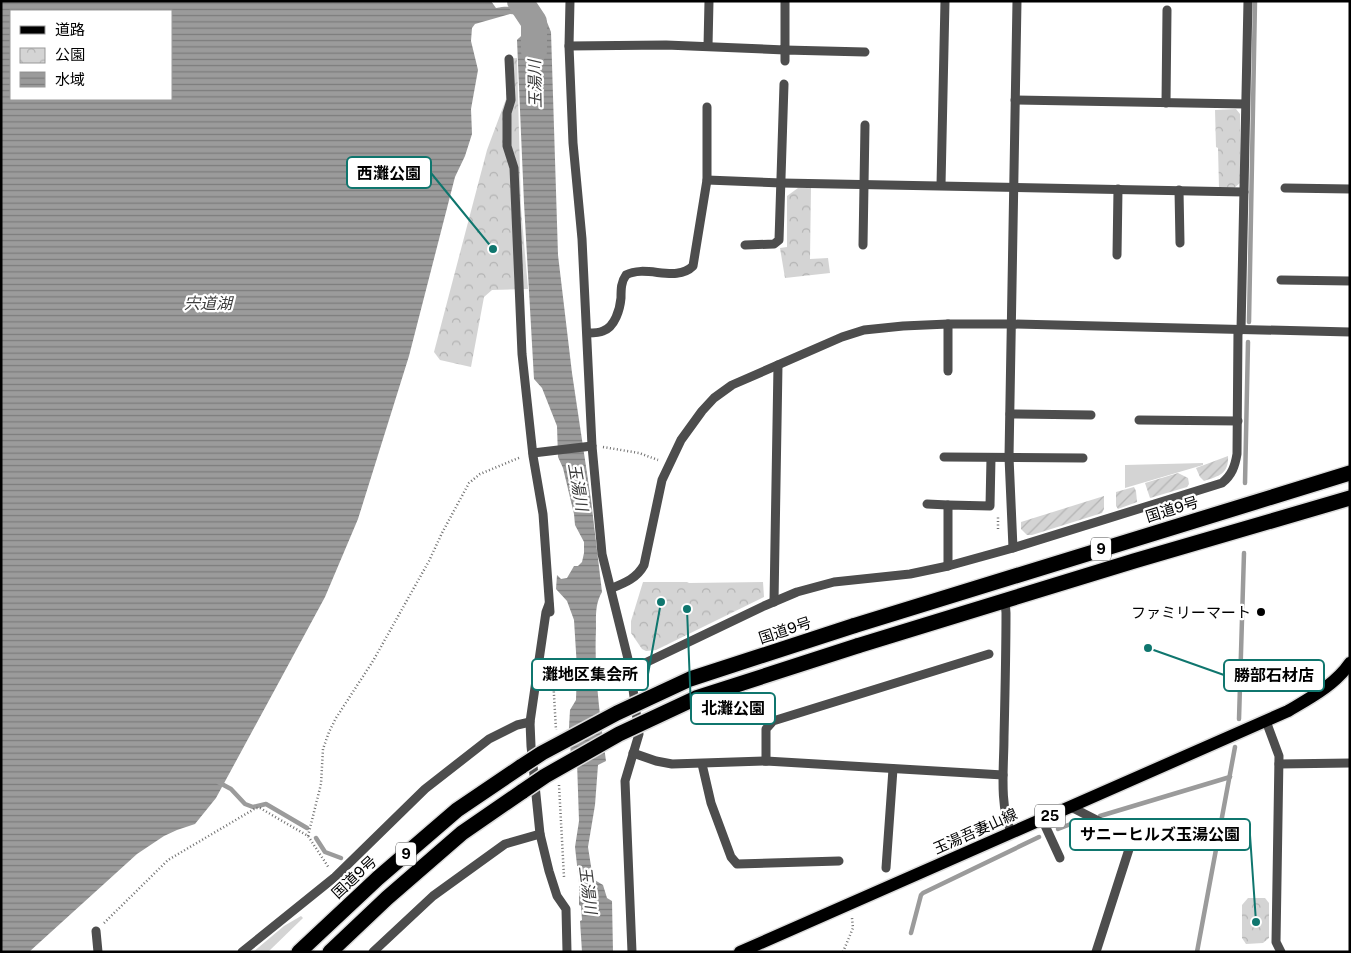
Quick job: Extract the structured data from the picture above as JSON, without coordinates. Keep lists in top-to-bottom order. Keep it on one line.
{"streets":{"highway":["国道9号","9"],"main road":["25","玉湯吾妻山線"]},"water":["玉湯川","宍道湖"],"places":["西灘公園","灘地区集会所","北灘公園","ファミリーマート","勝部石材店","サニーヒルズ玉湯公園"],"legend":["道路","公園","水域"]}
